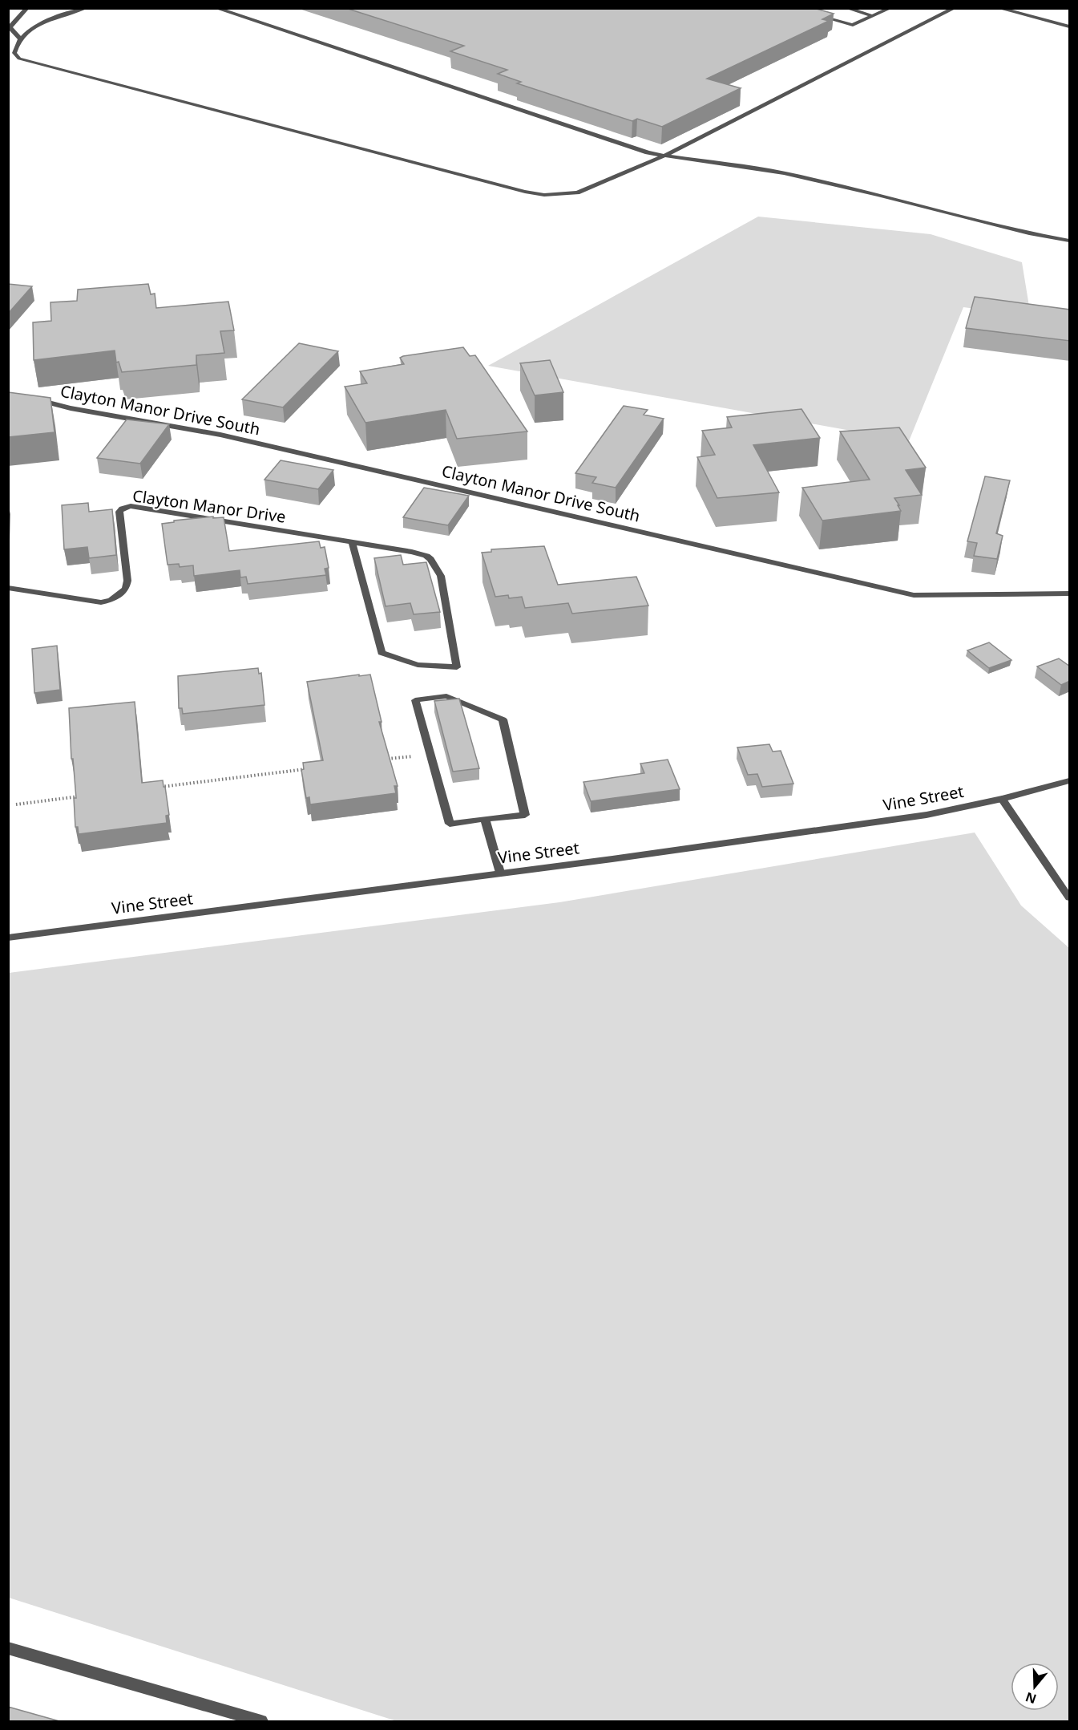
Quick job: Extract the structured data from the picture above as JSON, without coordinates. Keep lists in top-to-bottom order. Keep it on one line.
{"streets":{"street":["Clayton Manor Drive South","Clayton Manor Drive","Vine Street"]},"north":"bottom"}
